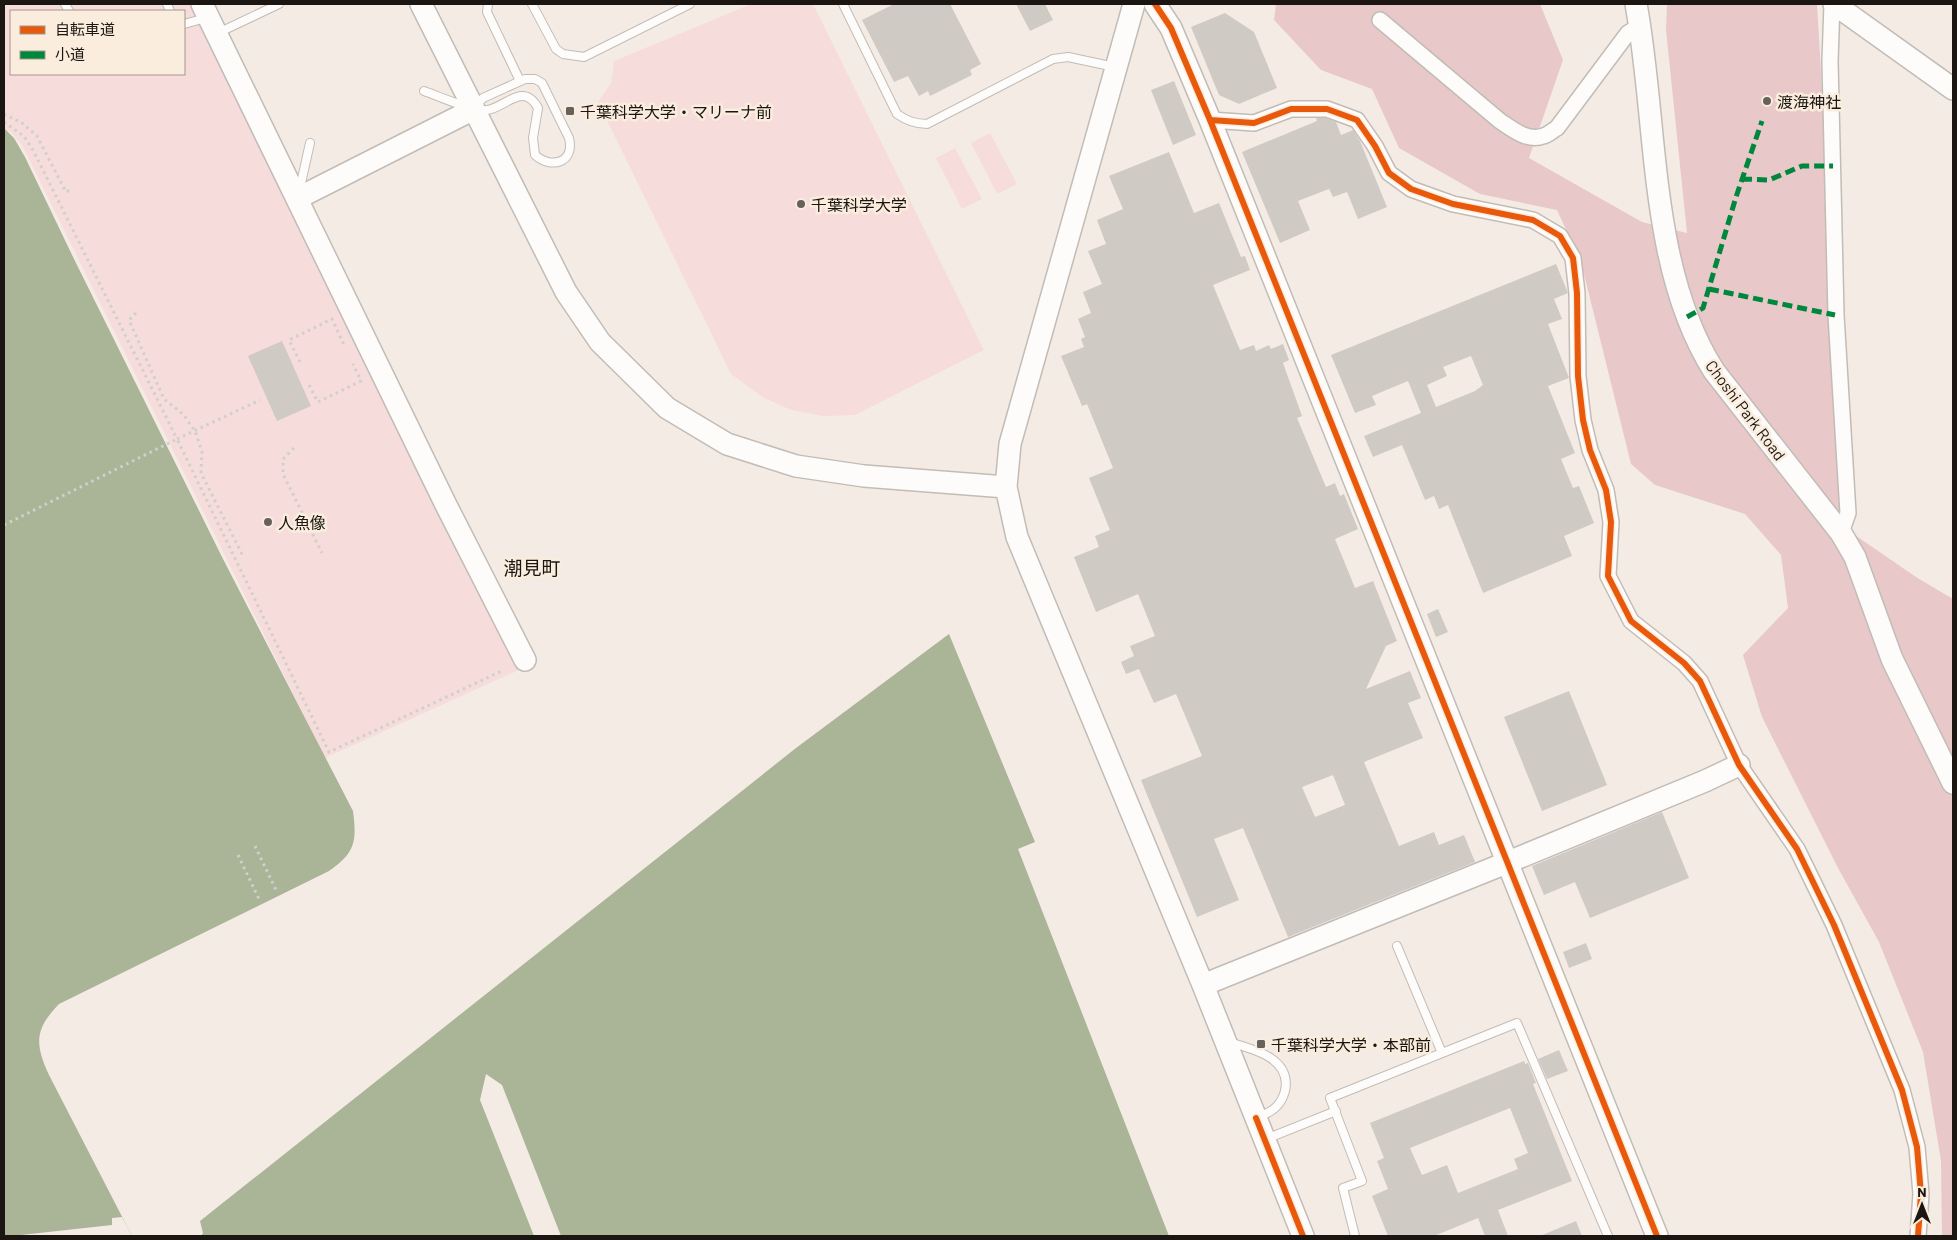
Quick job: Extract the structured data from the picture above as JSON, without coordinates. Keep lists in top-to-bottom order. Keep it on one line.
{"streets":{"street":["Choshi Park Road"]},"districts":["潮見町"],"places":{"other":["渡海神社","千葉科学大学","人魚像"],"transit":["千葉科学大学・マリーナ前","千葉科学大学・本部前"]},"legend":["自転車道","小道"],"north":"top"}
